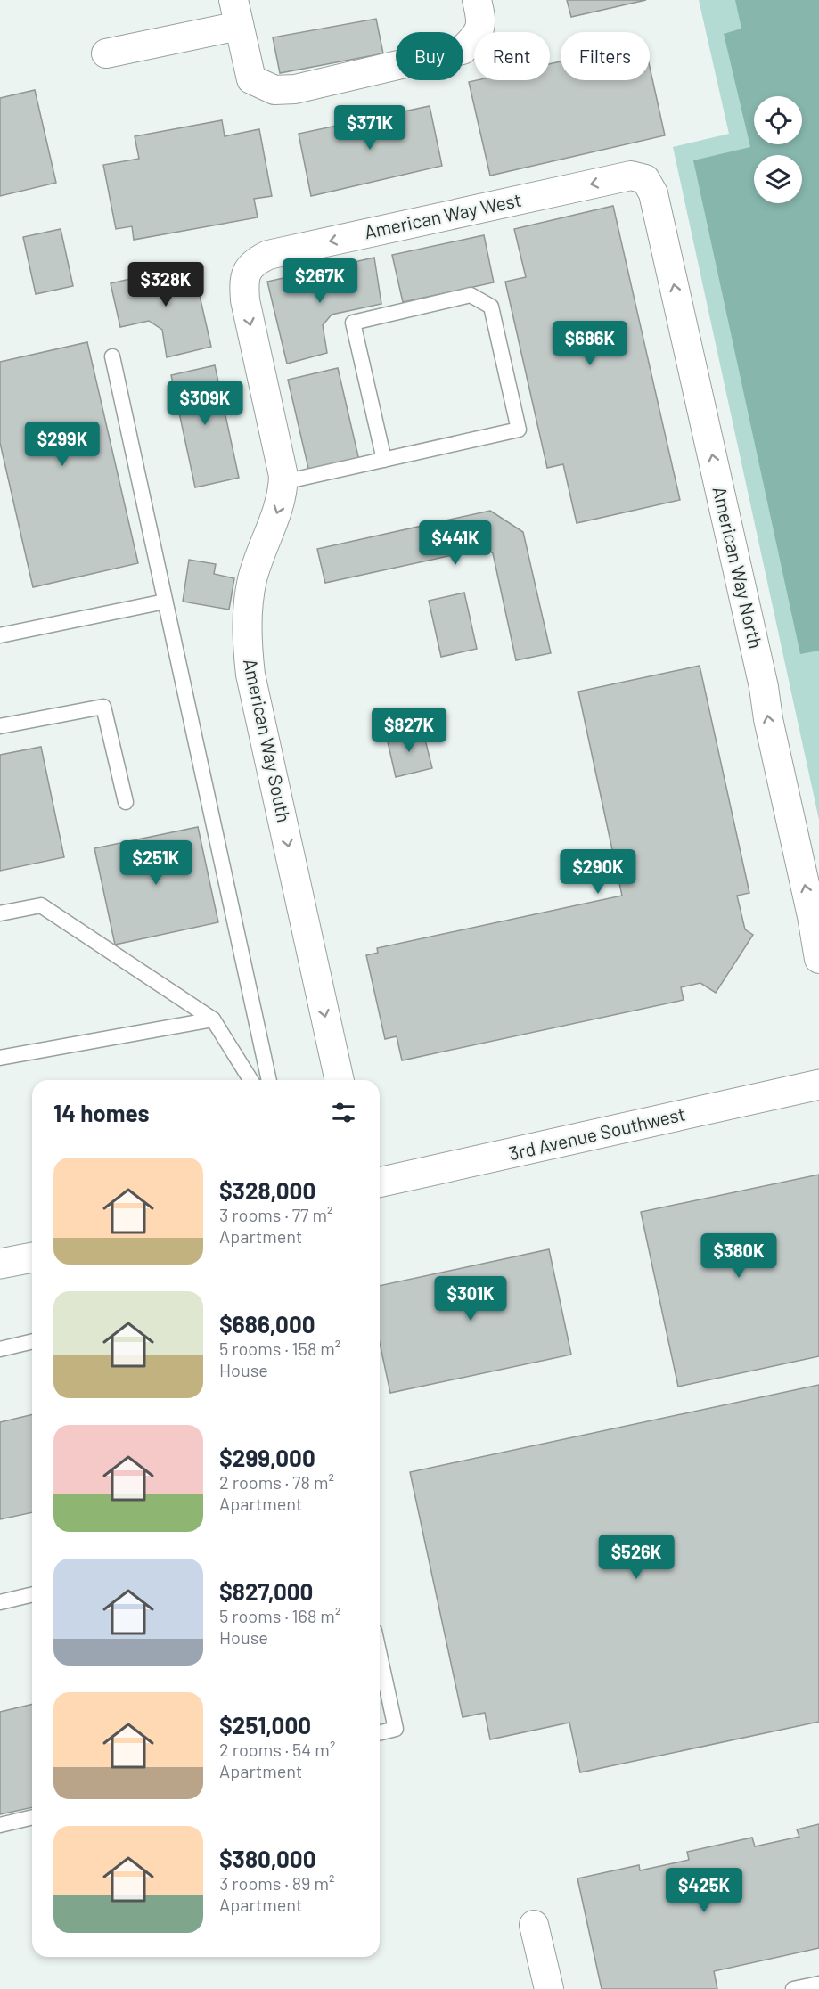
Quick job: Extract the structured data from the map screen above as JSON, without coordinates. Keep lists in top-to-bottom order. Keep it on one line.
{"streets":{"street":["American Way West","American Way North","American Way South","3rd Avenue Southwest"]},"crossings":[["American Way West","American Way North"],["American Way West","American Way South"]],"one_way":["American Way North","American Way South"],"page":{"chip":["Buy","Rent","Filters"],"price":["$371K","$267K","$328K","$686K","$309K","$299K","$441K","$827K","$251K","$290K","$380K","$301K","$526K","$425K"],"heading":"14 homes","list":[{"name":"$328,000","note":"3 rooms · 77 m² · Apartment"},{"name":"$686,000","note":"5 rooms · 158 m² · House"},{"name":"$299,000","note":"2 rooms · 78 m² · Apartment"},{"name":"$827,000","note":"5 rooms · 168 m² · House"},{"name":"$251,000","note":"2 rooms · 54 m² · Apartment"},{"name":"$380,000","note":"3 rooms · 89 m² · Apartment"}]}}
